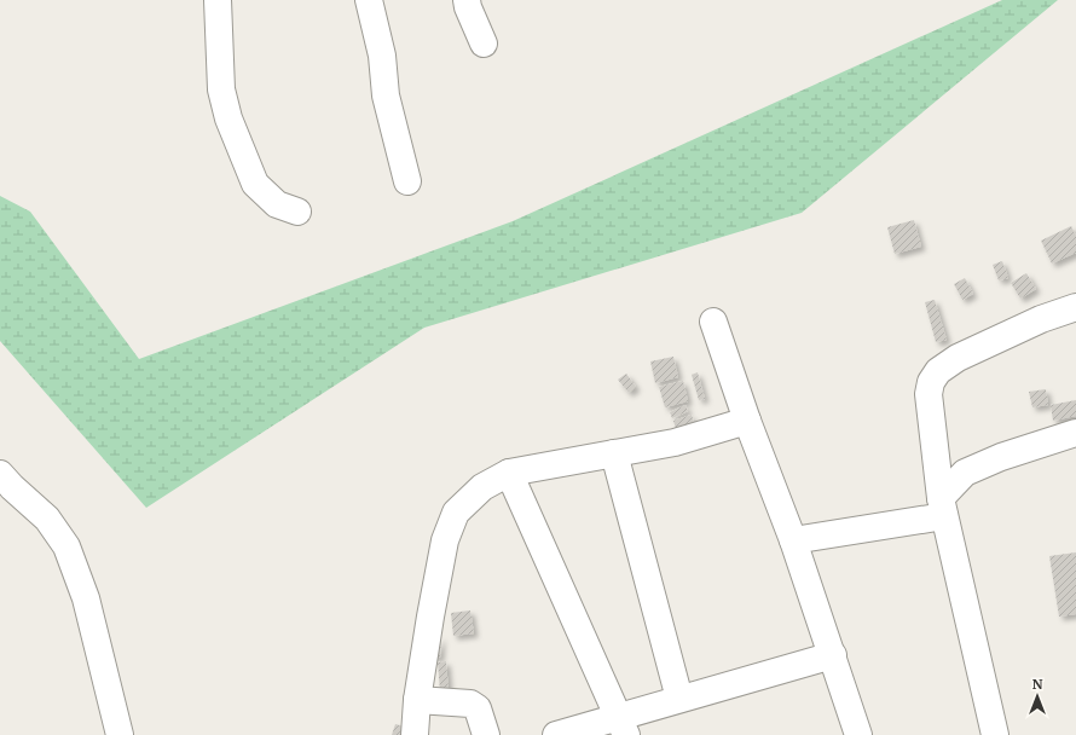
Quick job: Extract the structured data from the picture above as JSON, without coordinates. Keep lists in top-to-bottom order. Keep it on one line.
{"north":"top"}
